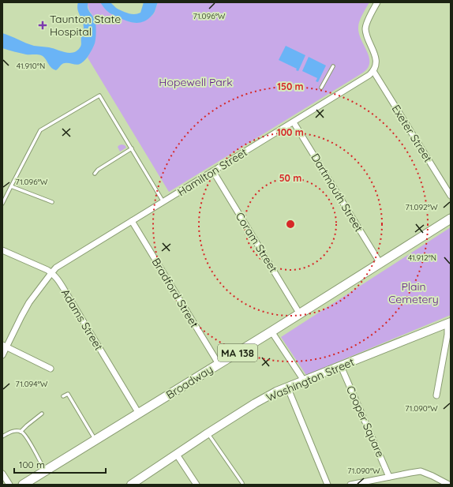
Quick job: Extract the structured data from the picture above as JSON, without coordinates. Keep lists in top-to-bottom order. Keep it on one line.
{"streets":{"main road":["MA 138","Broadway"],"street":["Exeter Street","Hamilton Street","Dartmouth Street","Coram Street","Bradford Street","Adams Street","Washington Street","Cooper Square"]},"crossings":[["Exeter Street","Hamilton Street"],["Hamilton Street","Dartmouth Street"],["Hamilton Street","Coram Street"],["Hamilton Street","Bradford Street"],["Hamilton Street","Adams Street"],["Dartmouth Street","Broadway"],["Coram Street","Broadway"],["Bradford Street","Broadway"],["Adams Street","Broadway"],["Washington Street","Cooper Square"]],"parks":["Hopewell Park","Plain Cemetery"],"places":{"health":["Taunton State Hospital"]},"scale_bar":"100 m","coordinates":["71.096°W","41.910°N","71.092°W","41.912°N","71.094°W","71.090°W"],"rings":["150 m","100 m","50 m"]}
